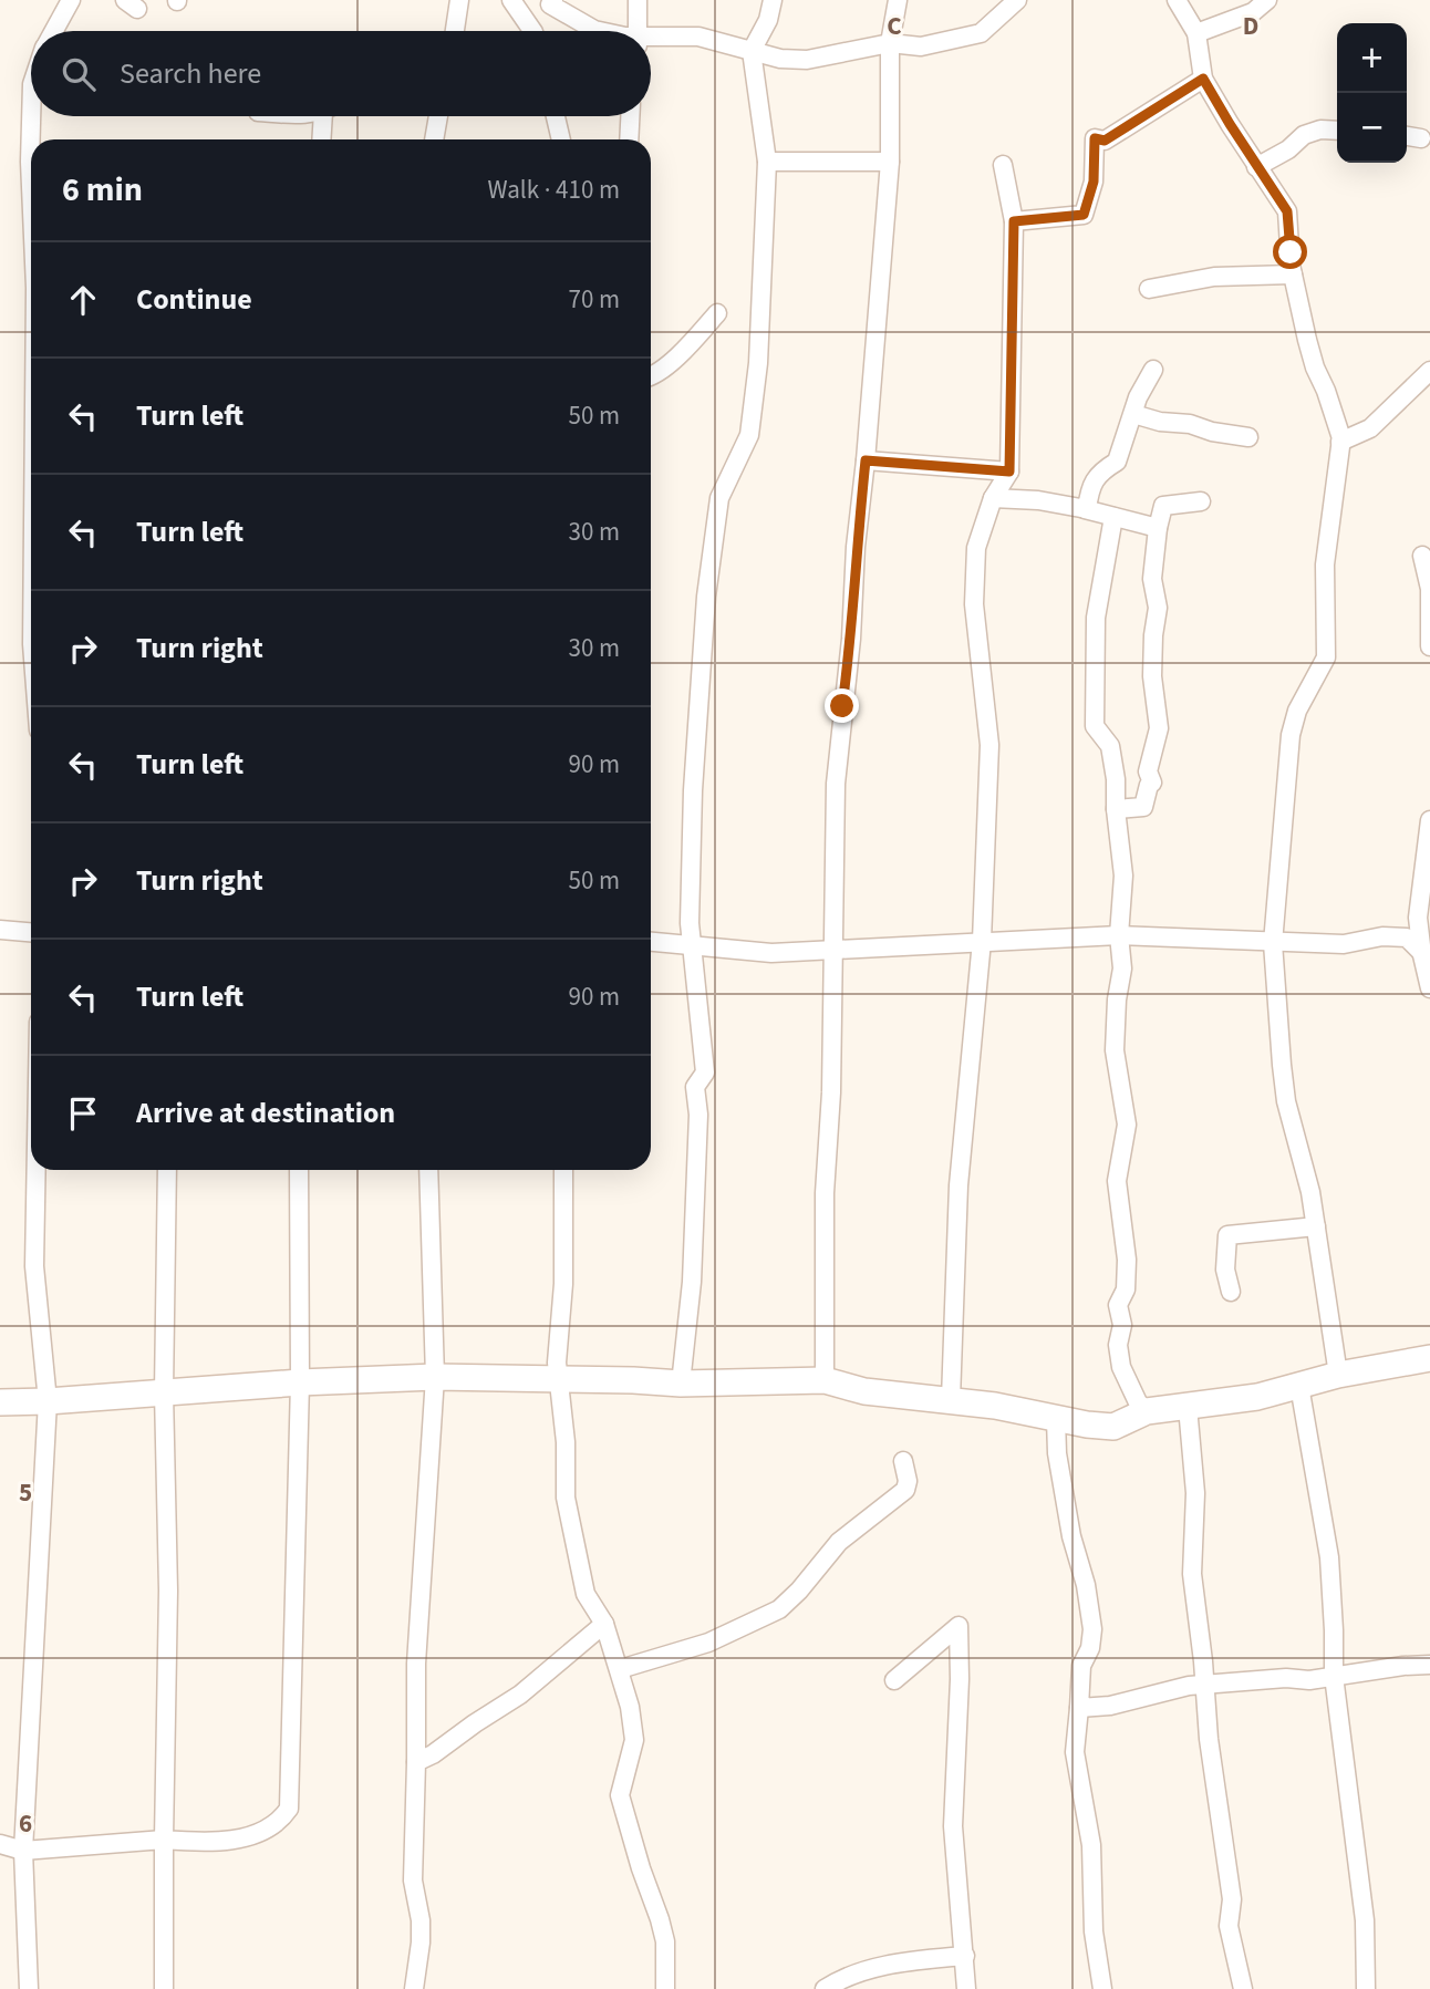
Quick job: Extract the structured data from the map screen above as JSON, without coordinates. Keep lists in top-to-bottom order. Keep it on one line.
{"page":{"map_buttons":["+","−"],"search":"Search here","heading":["6 min","Walk · 410 m"],"list":[["Continue","70 m"],["Turn left","50 m"],["Turn left","30 m"],["Turn right","30 m"],["Turn left","90 m"],["Turn right","50 m"],["Turn left","90 m"],"Arrive at destination"]},"grid":{"columns":["C","D"],"rows":["5","6"]}}
